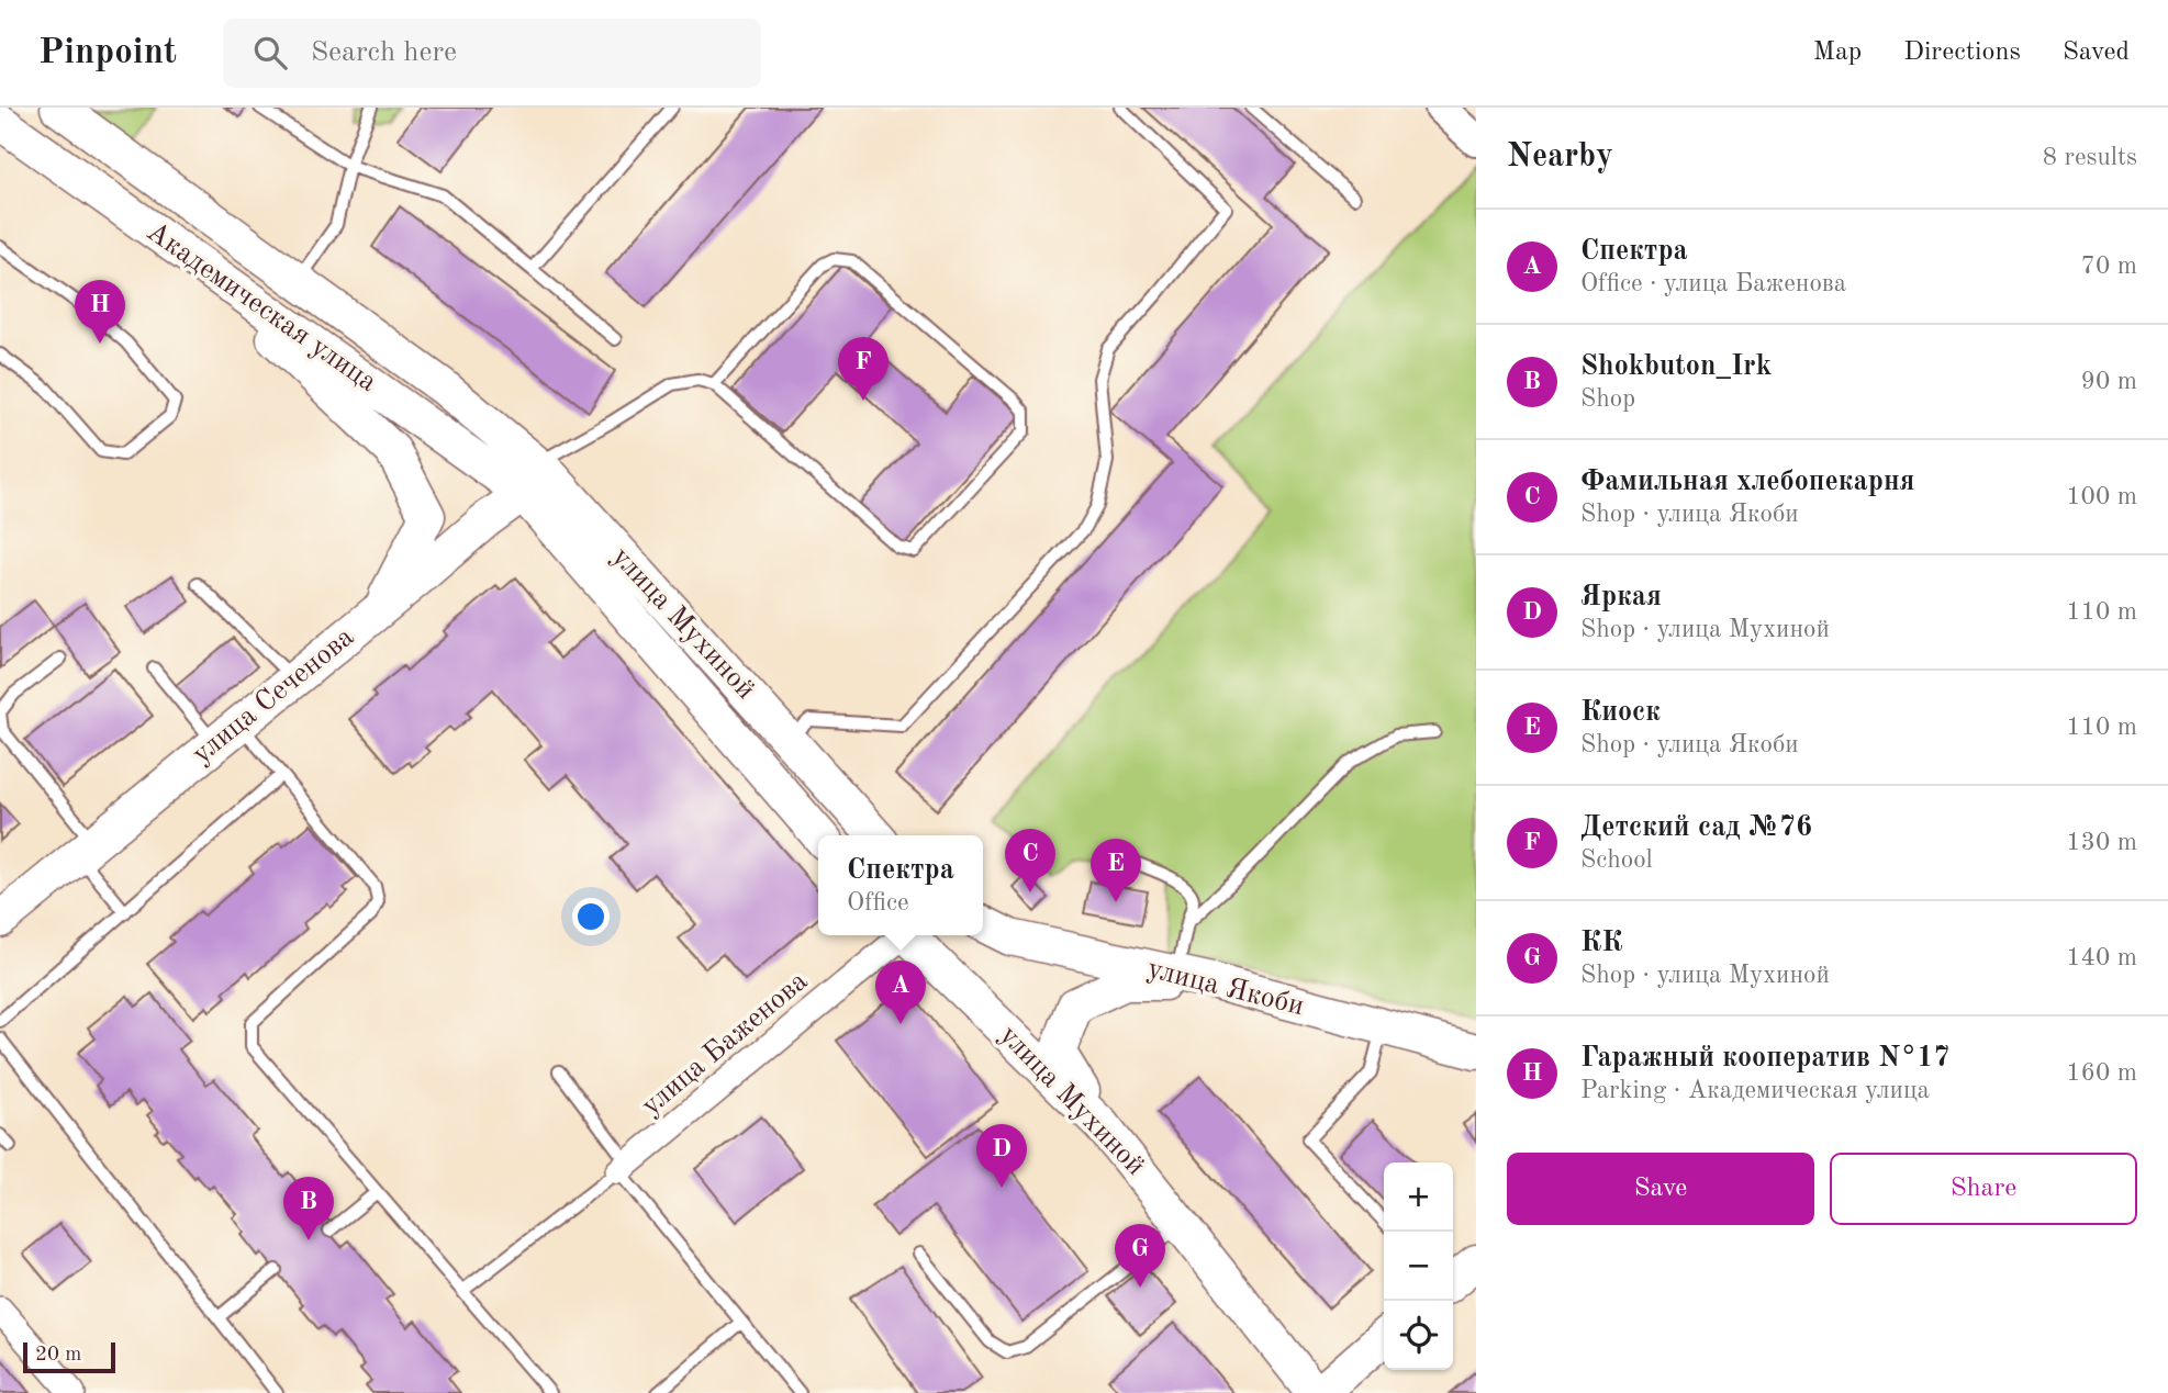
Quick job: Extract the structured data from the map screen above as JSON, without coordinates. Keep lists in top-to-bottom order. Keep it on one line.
{"streets":{"main road":["Академическая улица","улица Мухиной","улица Сеченова","улица Якоби"],"street":["улица Баженова"]},"crossings":[["Академическая улица","улица Мухиной"],["Академическая улица","улица Сеченова"],["улица Мухиной","улица Сеченова"]],"scale_bar":"20 m","page":{"header":"Pinpoint","search":"Search here","nav":["Map","Directions","Saved"],"heading":["Nearby","8 results"],"list":[{"mark":"A","name":"Спектра","note":"Office · улица Баженова","value":"70 m"},{"mark":"B","name":"Shokbuton_Irk","note":"Shop","value":"90 m"},{"mark":"C","name":"Фамильная хлебопекарня","note":"Shop · улица Якоби","value":"100 m"},{"mark":"D","name":"Яркая","note":"Shop · улица Мухиной","value":"110 m"},{"mark":"E","name":"Киоск","note":"Shop · улица Якоби","value":"110 m"},{"mark":"F","name":"Детский сад №76","note":"School","value":"130 m"},{"mark":"G","name":"КК","note":"Shop · улица Мухиной","value":"140 m"},{"mark":"H","name":"Гаражный кооператив N°17","note":"Parking · Академическая улица","value":"160 m"}],"pins":["H","F","C","E","A","D","B","G"],"popup":["Спектра","Office"],"buttons":["Save","Share"],"map_buttons":["+","−"],"scale":"20 m"}}
